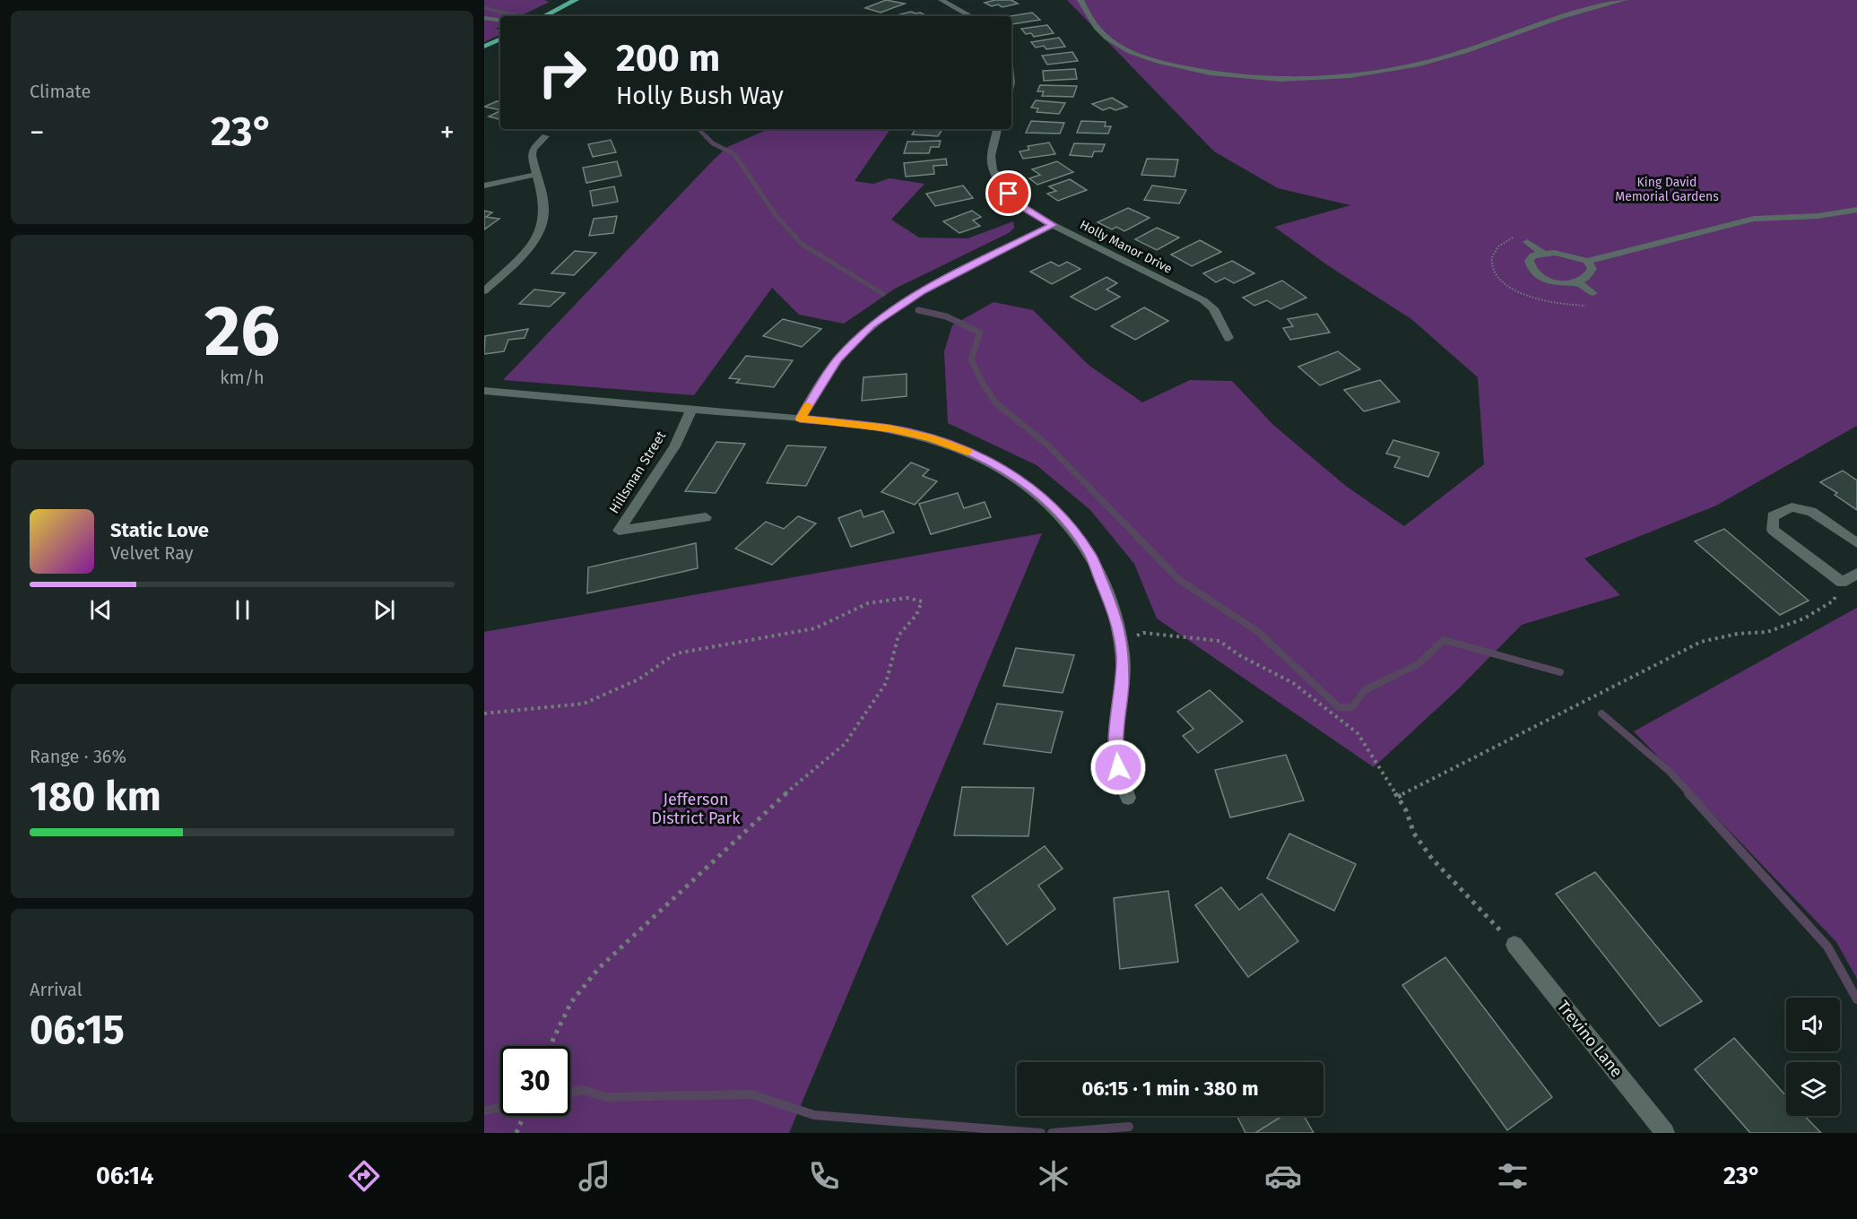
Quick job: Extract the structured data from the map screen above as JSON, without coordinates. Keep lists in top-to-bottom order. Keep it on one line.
{"streets":{"street":["Holly Manor Drive","Hillsman Street","Trevino Lane"]},"parks":["King David Memorial Gardens","Jefferson District Park"],"page":{"tile":["Climate",["26","km/h"],["Range · 36%","180 km"],["Arrival","06:15"]],"turn":["200 m","Holly Bush Way"],"heat":["−","23°","+"],"song":["Static Love","Velvet Ray"],"limit":"30","trip":"06:15 · 1 min · 380 m","tabs":["06:14","23°"]}}
